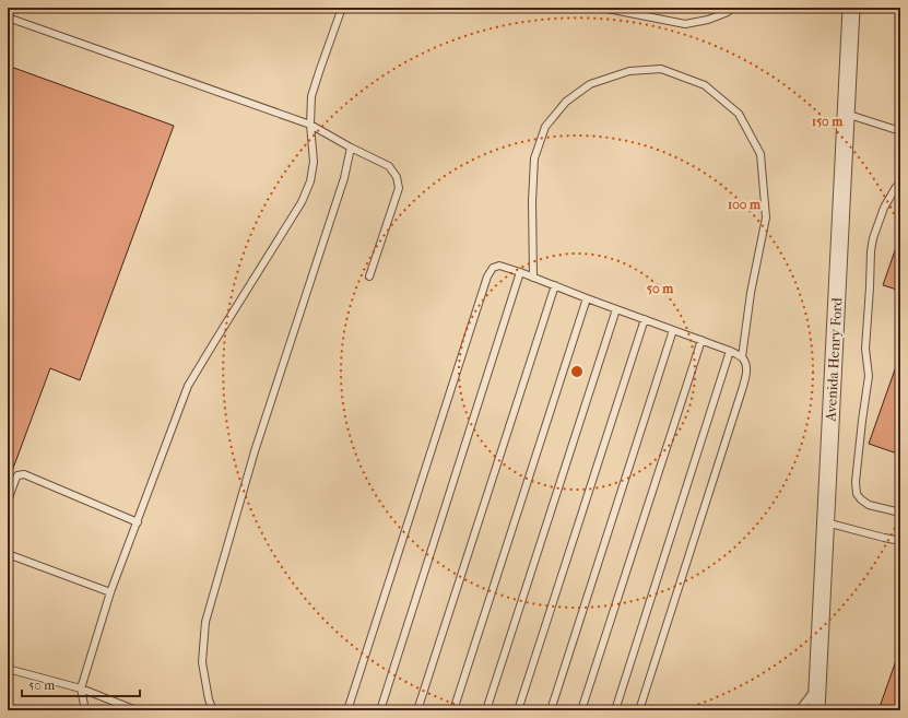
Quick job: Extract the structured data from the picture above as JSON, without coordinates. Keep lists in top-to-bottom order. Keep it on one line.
{"streets":{"street":["Avenida Henry Ford"]},"scale_bar":"50 m","rings":["150 m","100 m","50 m"]}
